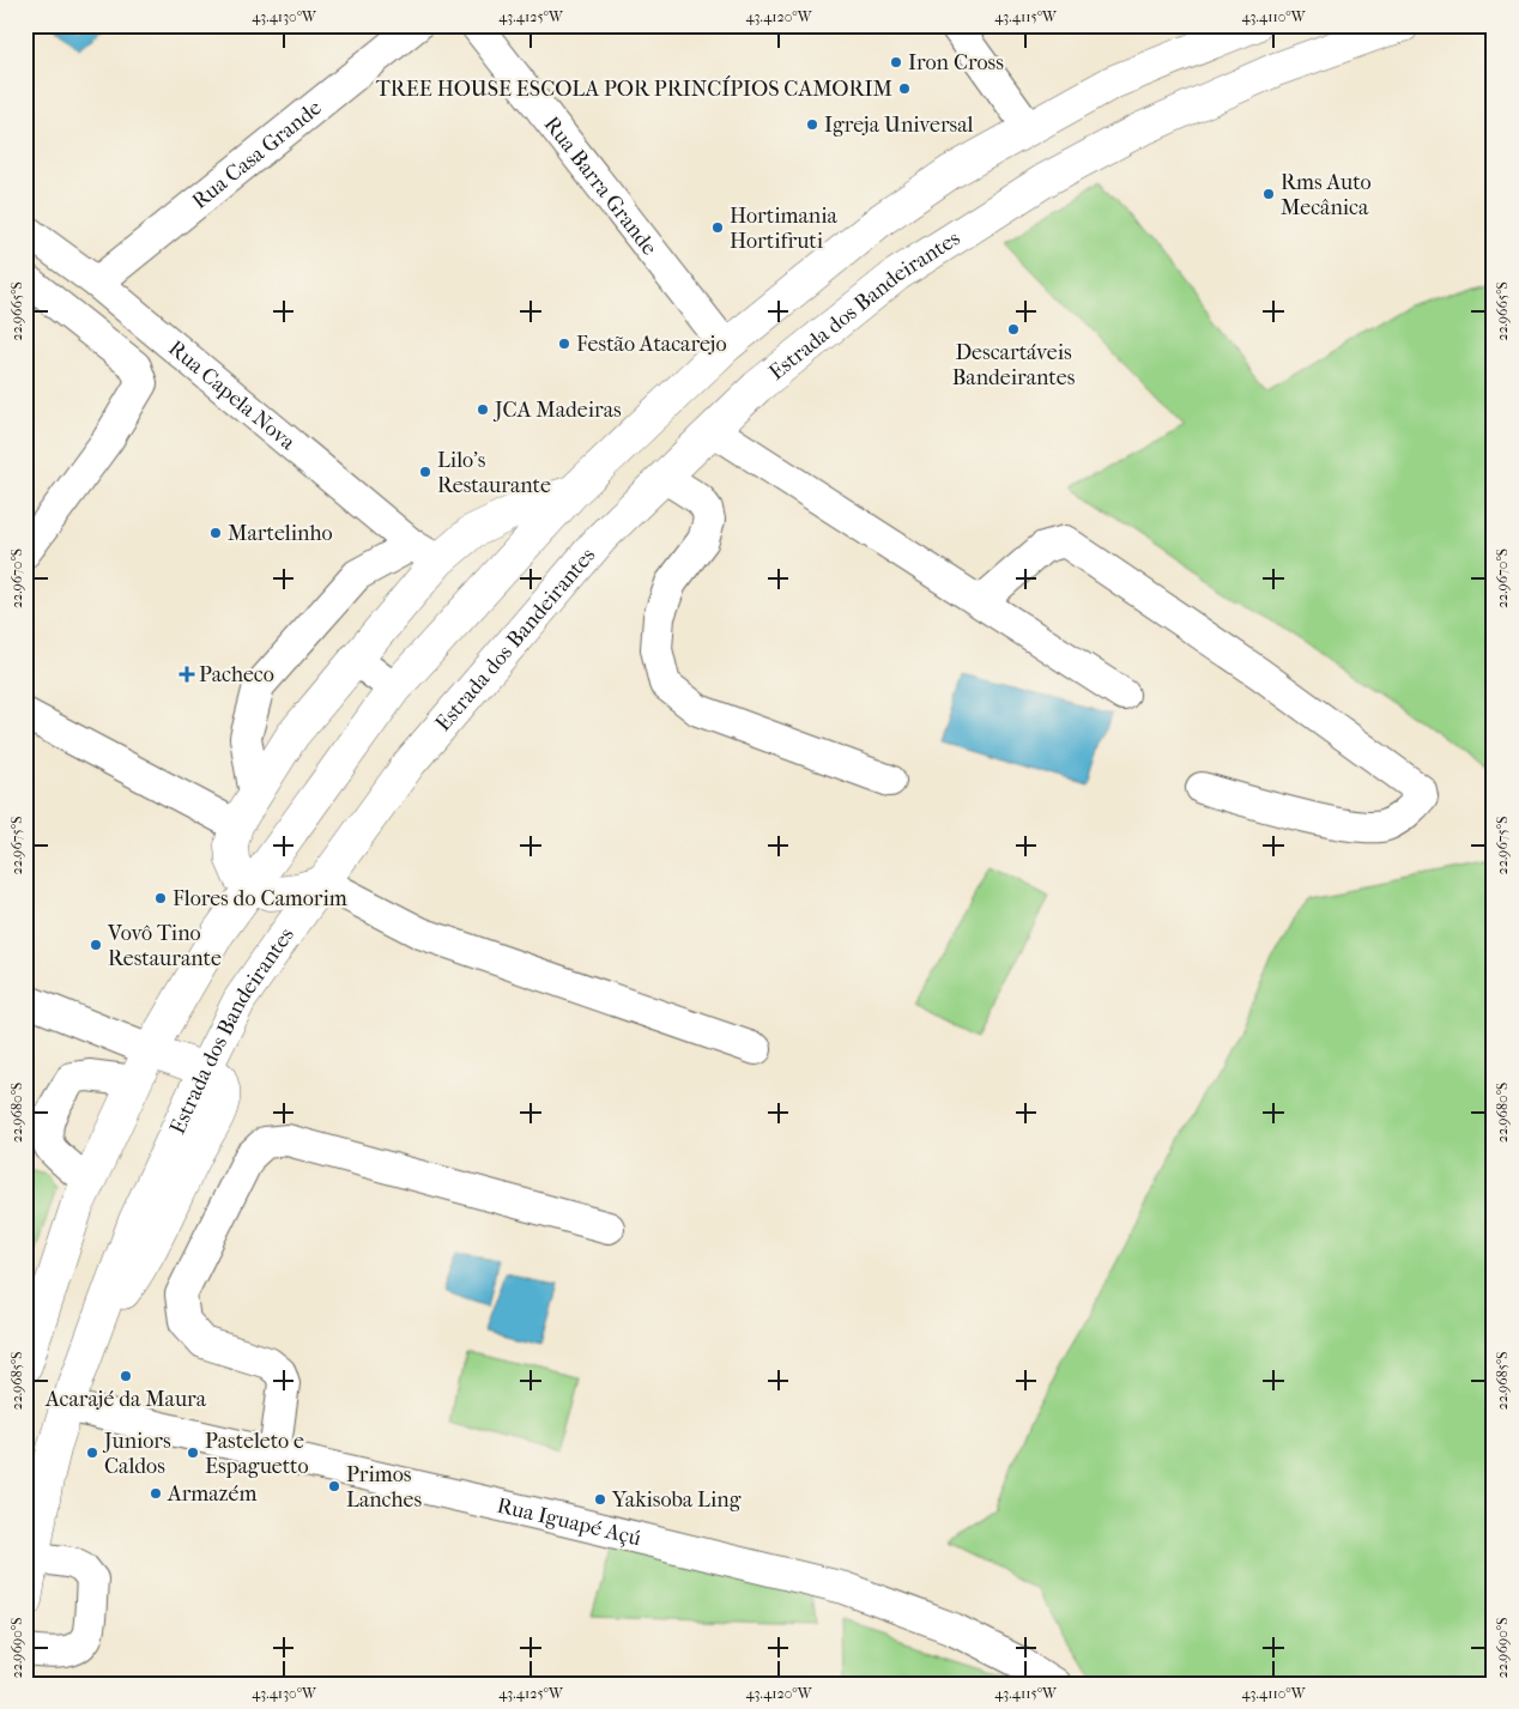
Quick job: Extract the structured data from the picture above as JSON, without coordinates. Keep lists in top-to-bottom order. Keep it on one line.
{"streets":{"main road":["Estrada dos Bandeirantes"],"street":["Rua Casa Grande","Rua Barra Grande","Rua Capela Nova","Rua Iguapé Açú"]},"crossings":[["Rua Casa Grande","Rua Capela Nova"],["Estrada dos Bandeirantes","Rua Iguapé Açú"]],"places":{"other":["Iron Cross","TREE HOUSE ESCOLA POR PRINCÍPIOS CAMORIM","Igreja Universal","Rms Auto Mecânica","Hortimania Hortifruti","Descartáveis Bandeirantes","Festão Atacarejo","JCA Madeiras","Lilo's Restaurante","Martelinho","Flores do Camorim","Vovô Tino Restaurante","Acarajé da Maura","Juniors Caldos","Pasteleto e Espaguetto","Primos Lanches","Armazém","Yakisoba Ling"],"health":["Pacheco"]},"coordinates":["43.4130°W","43.4125°W","43.4120°W","43.4115°W","43.4110°W","22.9665°S","22.9670°S","22.9675°S","22.9680°S","22.9685°S","22.9690°S"]}
